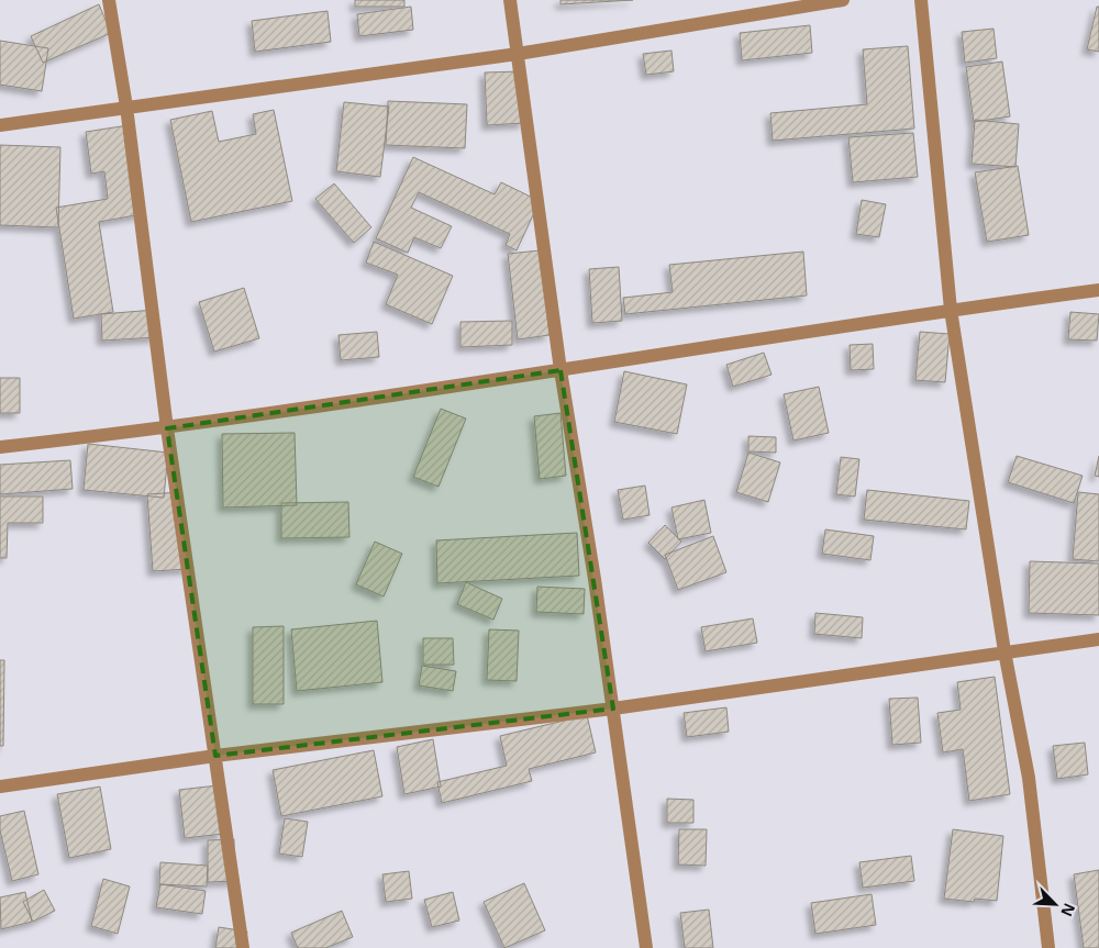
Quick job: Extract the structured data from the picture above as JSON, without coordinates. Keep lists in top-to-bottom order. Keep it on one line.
{"north":"bottom right"}
